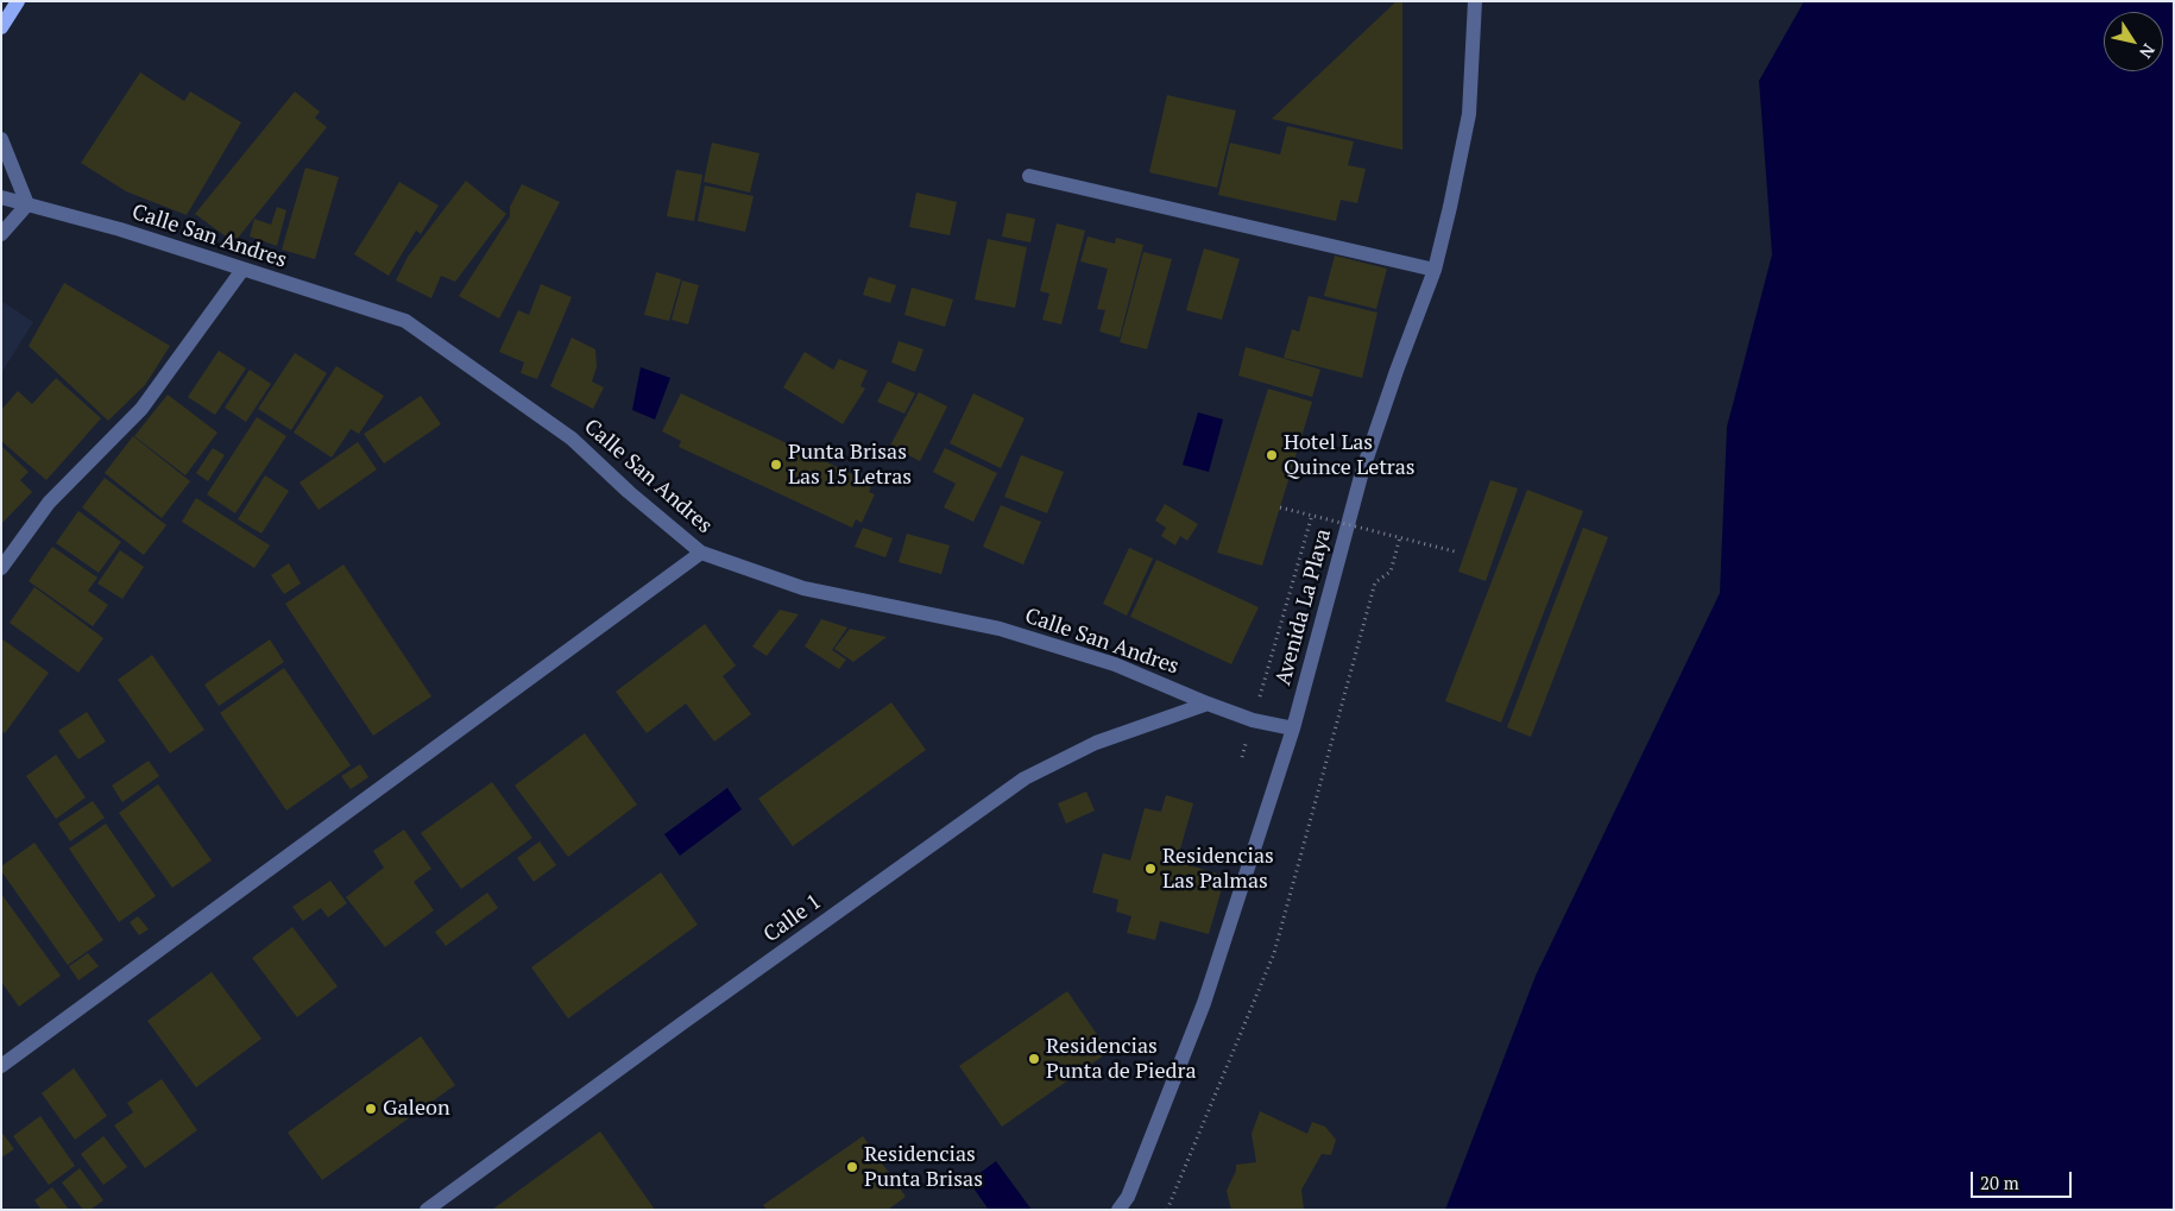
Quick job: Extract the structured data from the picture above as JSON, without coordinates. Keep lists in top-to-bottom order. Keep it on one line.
{"streets":{"street":["Calle San Andres","Avenida La Playa","Calle 1"]},"crossings":[["Calle San Andres","Avenida La Playa"],["Calle San Andres","Calle 1"]],"places":["Hotel Las Quince Letras","Punta Brisas Las 15 Letras","Residencias Las Palmas","Residencias Punta de Piedra","Galeon","Residencias Punta Brisas"],"scale_bar":"20 m","north":"bottom right"}
